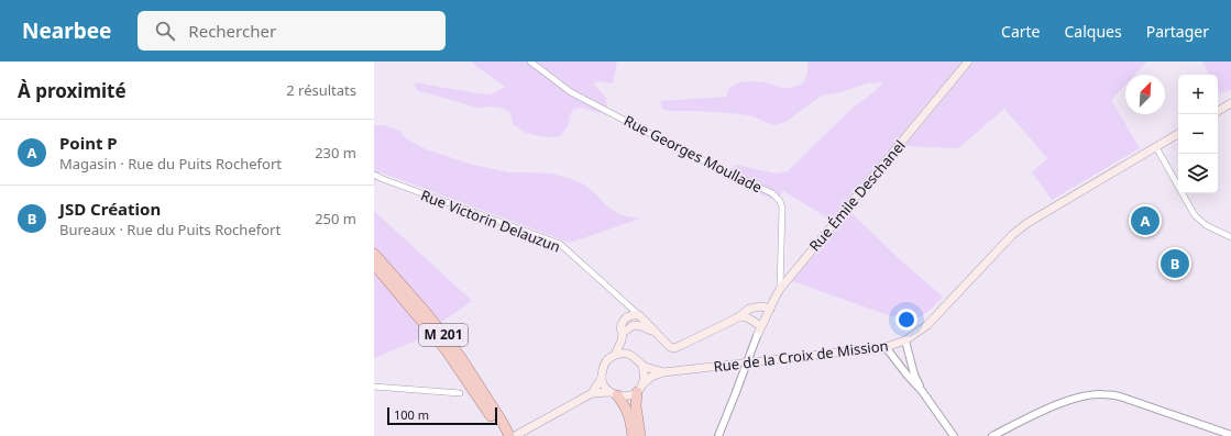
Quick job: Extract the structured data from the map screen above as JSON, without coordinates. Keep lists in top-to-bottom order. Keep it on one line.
{"streets":{"highway":["M 201"],"main road":["Rue Émile Deschanel","Rue de la Croix de Mission"],"street":["Rue Georges Moullade","Rue Victorin Delauzun"]},"crossings":[["Rue Georges Moullade","Rue Émile Deschanel"]],"scale_bar":"100 m","north":"top right","page":{"header":"Nearbee","search":"Rechercher","nav":["Carte","Calques","Partager"],"heading":["À proximité","2 résultats"],"map_buttons":["+","−"],"list":[{"mark":"A","name":"Point P","note":"Magasin · Rue du Puits Rochefort","value":"230 m"},{"mark":"B","name":"JSD Création","note":"Bureaux · Rue du Puits Rochefort","value":"250 m"}],"pins":["A","B"],"scale":"100 m"}}
